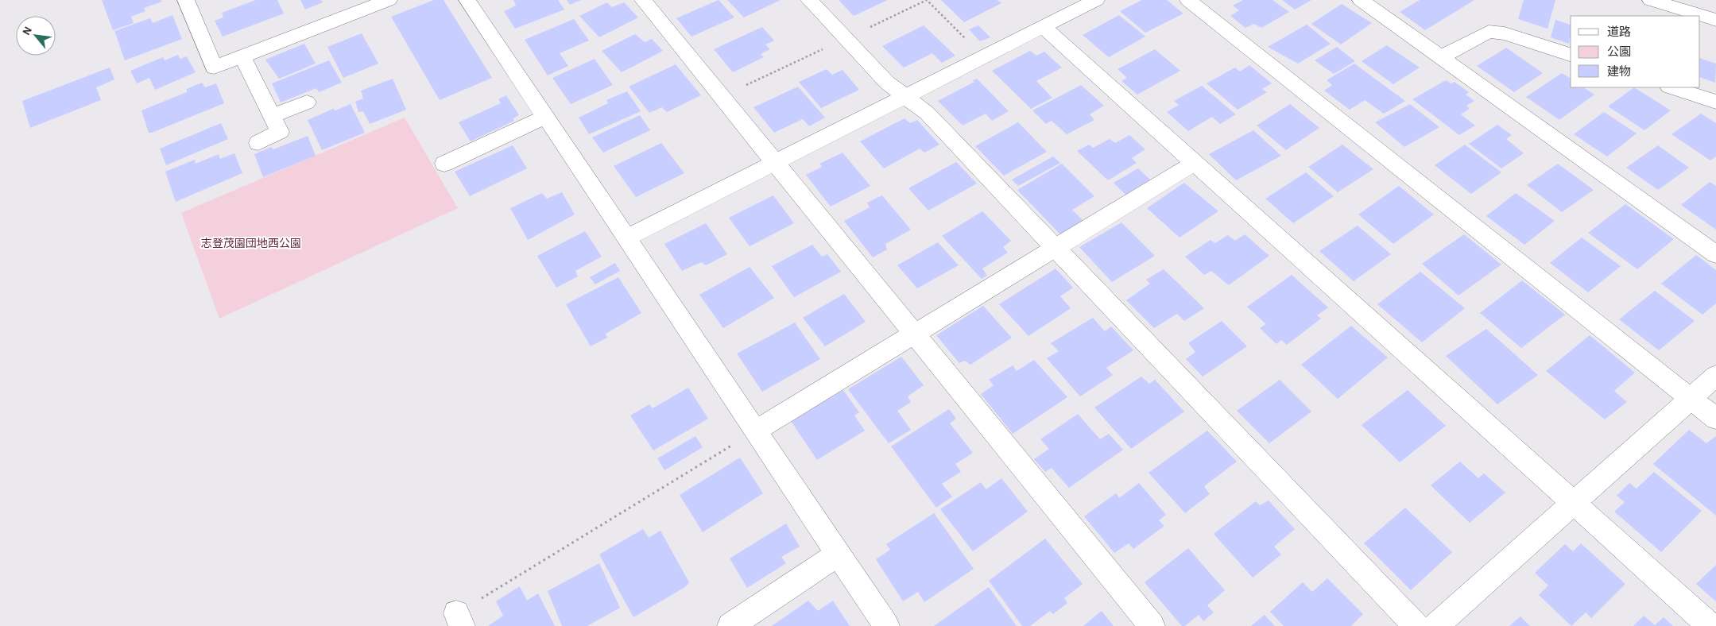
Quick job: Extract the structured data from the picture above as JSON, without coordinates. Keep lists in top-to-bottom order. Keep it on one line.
{"parks":["志登茂園団地西公園"],"legend":["道路","公園","建物"],"north":"top left"}
